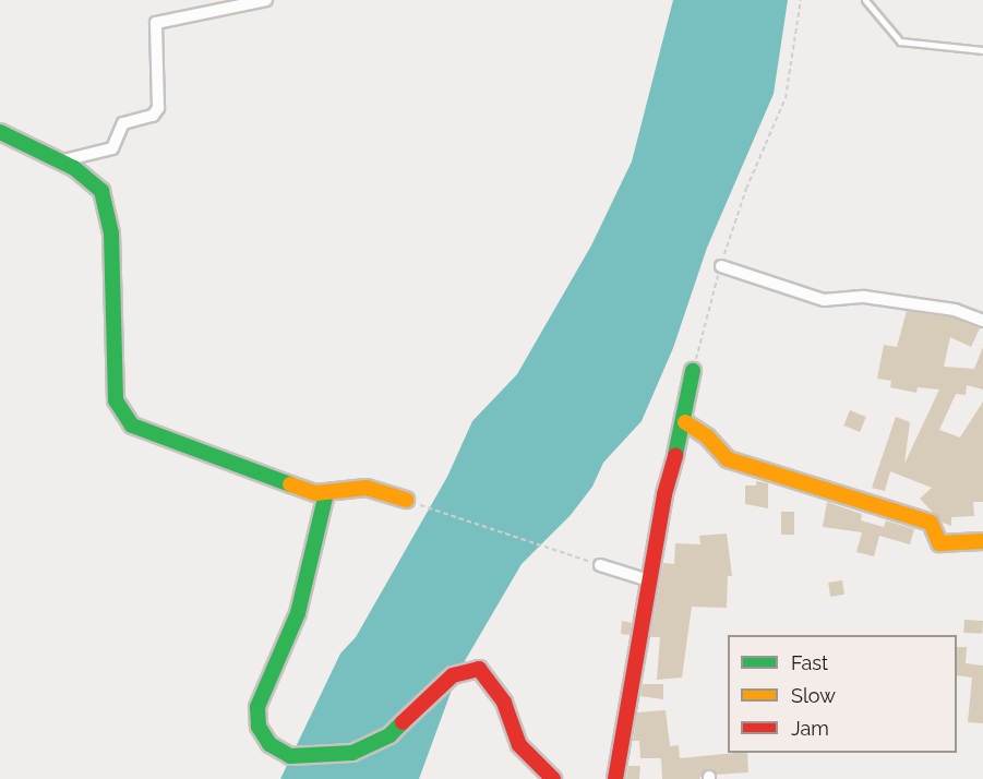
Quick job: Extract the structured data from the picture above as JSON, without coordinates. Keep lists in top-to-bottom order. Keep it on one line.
{"legend":["Fast","Slow","Jam"]}
